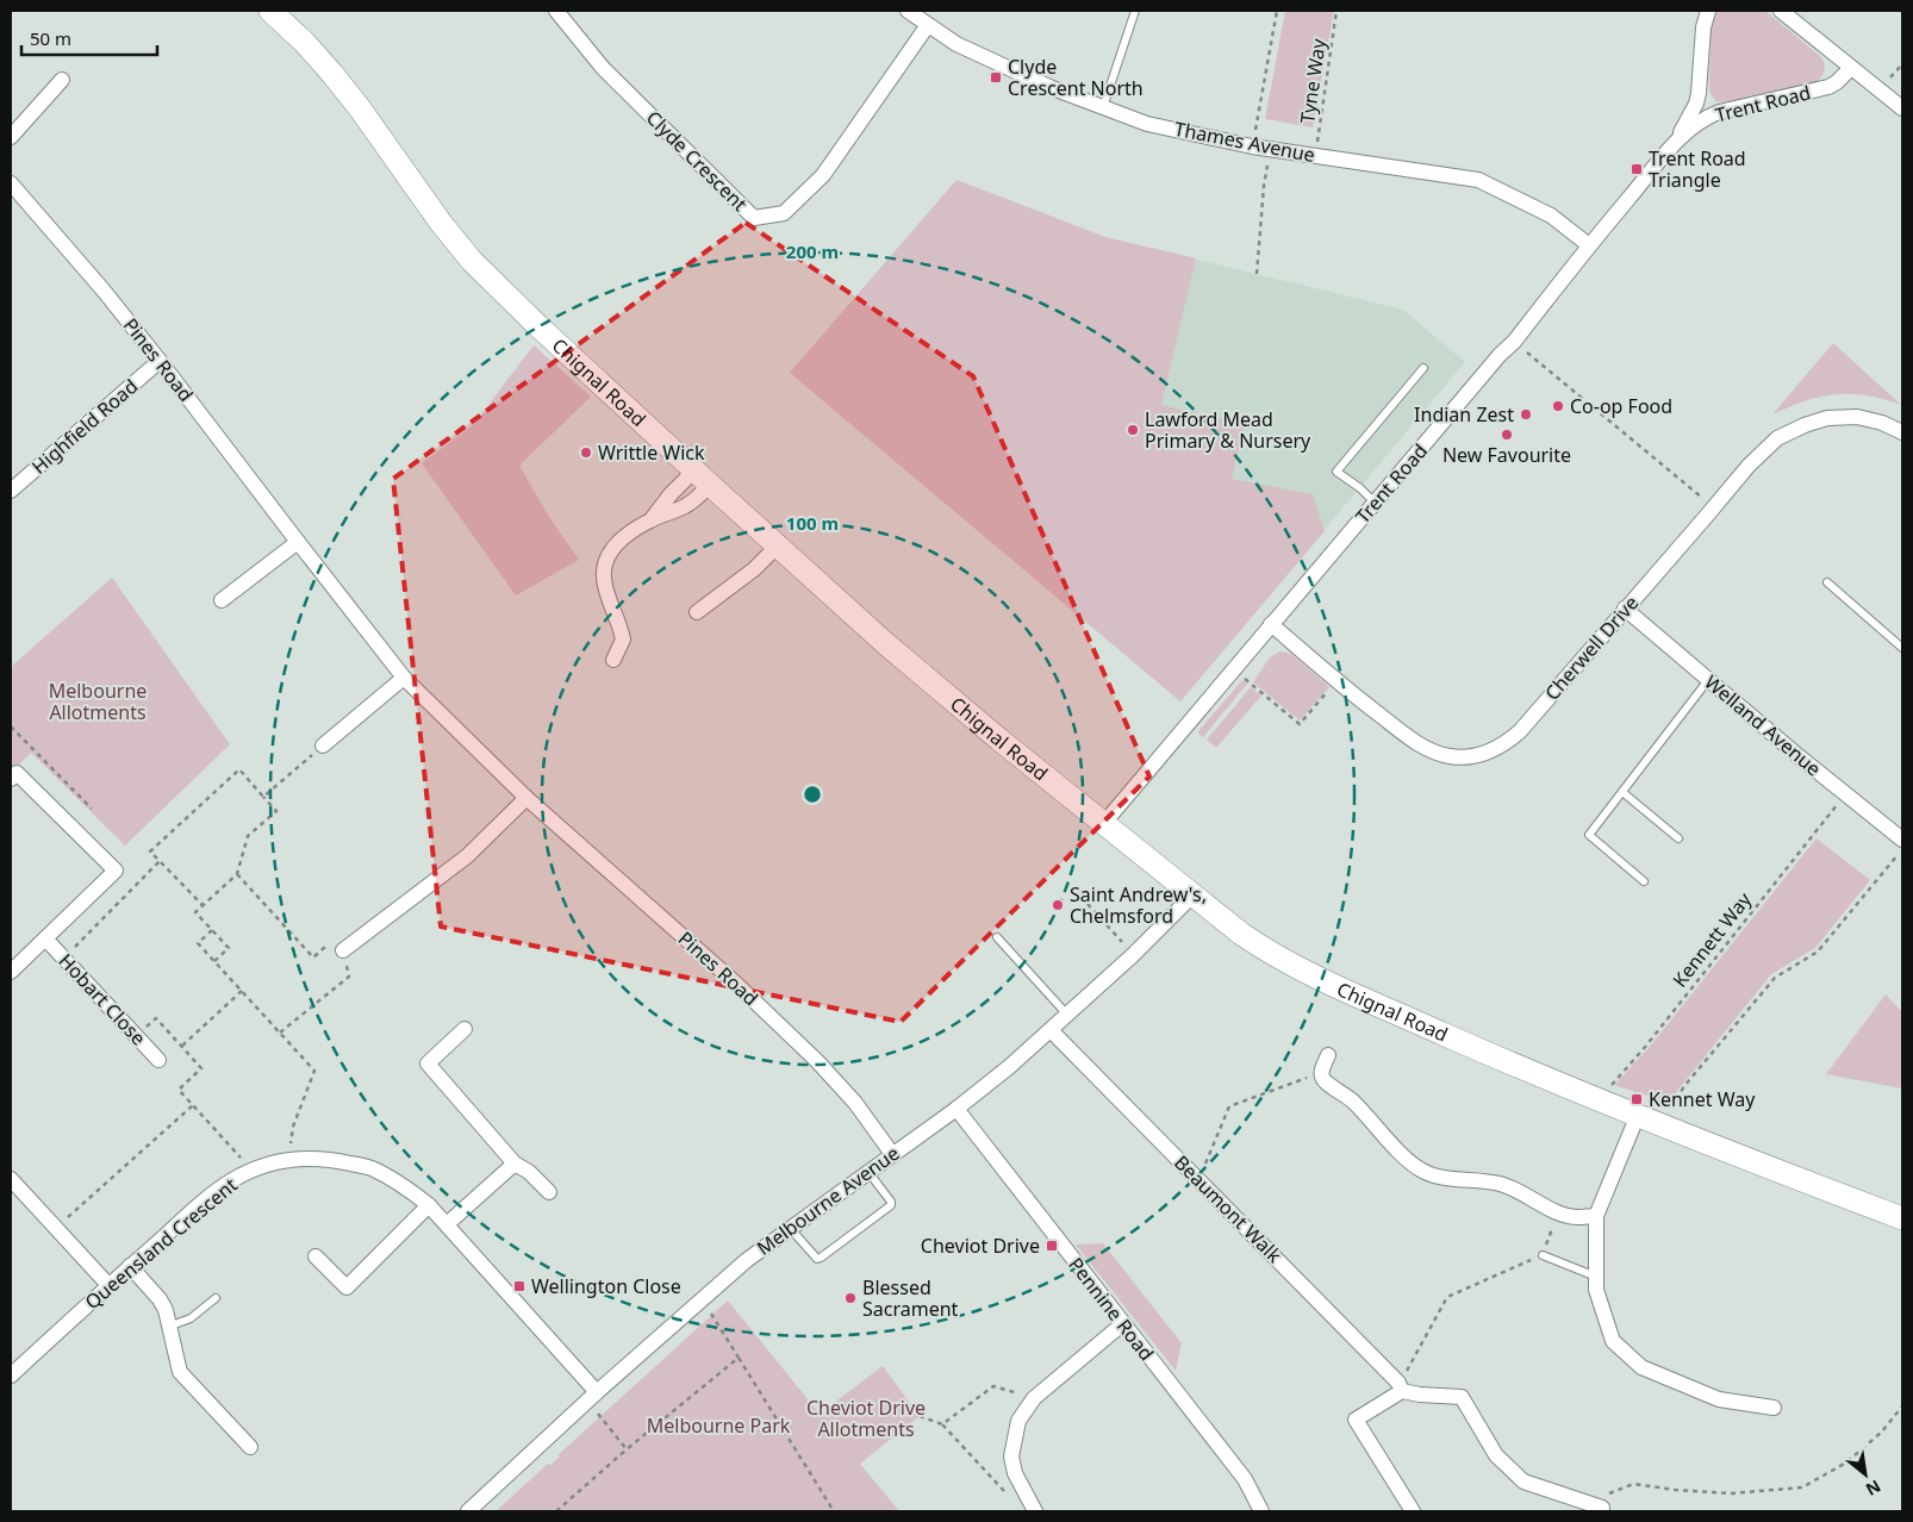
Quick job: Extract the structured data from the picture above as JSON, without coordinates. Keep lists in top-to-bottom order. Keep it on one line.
{"streets":{"street":["Trent Road","Thames Avenue","Clyde Crescent","Pines Road","Chignal Road","Highfield Road","Cherwell Drive","Welland Avenue","Hobart Close","Melbourne Avenue","Beaumont Walk","Queensland Crescent","Pennine Road"],"path":["Tyne Way","Kennett Way"]},"crossings":[["Tyne Way","Thames Avenue"],["Trent Road","Thames Avenue"],["Trent Road","Chignal Road"],["Trent Road","Cherwell Drive"],["Thames Avenue","Clyde Crescent"],["Pines Road","Highfield Road"],["Pines Road","Melbourne Avenue"],["Chignal Road","Kennett Way"],["Chignal Road","Melbourne Avenue"],["Cherwell Drive","Welland Avenue"],["Welland Avenue","Kennett Way"],["Melbourne Avenue","Beaumont Walk"],["Melbourne Avenue","Queensland Crescent"],["Melbourne Avenue","Pennine Road"]],"parks":["Melbourne Allotments","Cheviot Drive Allotments","Melbourne Park"],"places":{"transit":["Clyde Crescent North","Trent Road Triangle","Kennet Way","Cheviot Drive","Wellington Close"],"other":["Co-op Food","Indian Zest","Lawford Mead Primary & Nursery","New Favourite","Writtle Wick","Saint Andrew's, Chelmsford","Blessed Sacrament"]},"scale_bar":"50 m","north":"bottom right","rings":["200 m","100 m"]}
